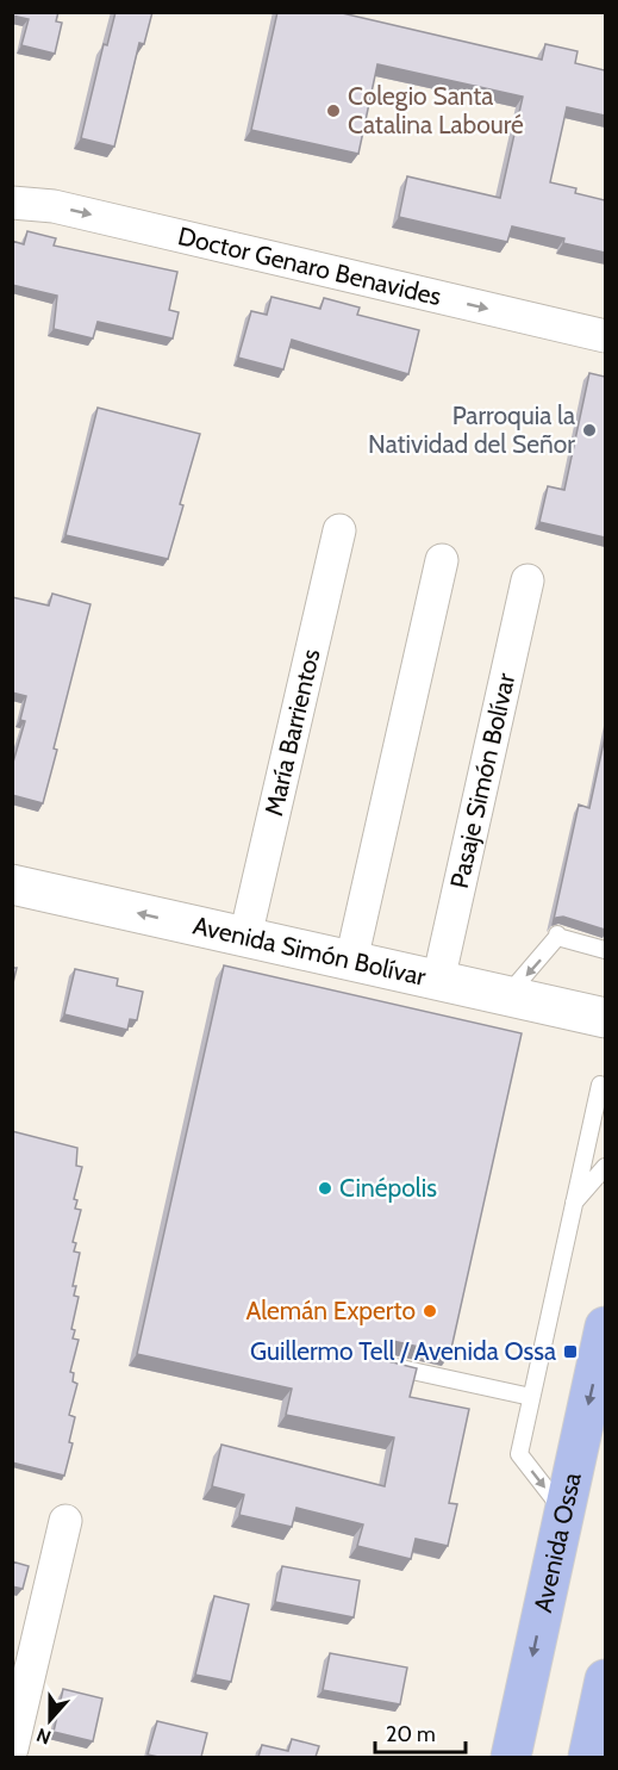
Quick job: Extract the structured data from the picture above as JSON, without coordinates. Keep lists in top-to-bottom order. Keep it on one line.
{"streets":{"main road":["Avenida Ossa"],"street":["Doctor Genaro Benavides","María Barrientos","Pasaje Simón Bolívar","Avenida Simón Bolívar"]},"crossings":[["María Barrientos","Avenida Simón Bolívar"],["Pasaje Simón Bolívar","Avenida Simón Bolívar"]],"one_way":["Doctor Genaro Benavides","Avenida Simón Bolívar","Avenida Ossa"],"places":{"other":["Colegio Santa Catalina Labouré","Parroquia la Natividad del Señor","Cinépolis","Alemán Experto"],"transit":["Guillermo Tell / Avenida Ossa"]},"scale_bar":"20 m","north":"bottom"}
